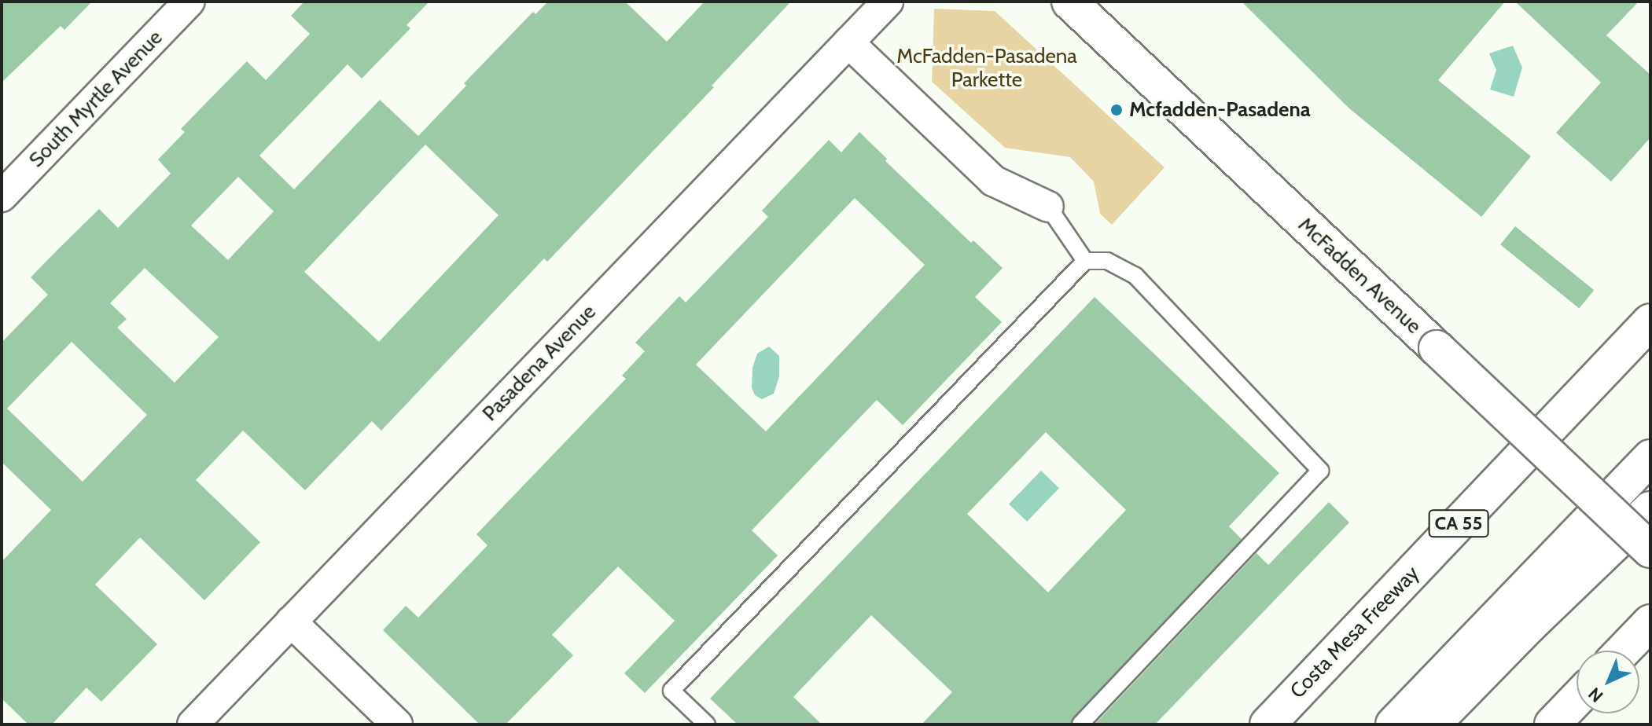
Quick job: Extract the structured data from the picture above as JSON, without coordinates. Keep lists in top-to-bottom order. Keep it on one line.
{"streets":{"main road":["McFadden Avenue","CA 55","Costa Mesa Freeway"],"street":["South Myrtle Avenue","Pasadena Avenue"]},"parks":["McFadden-Pasadena Parkette"],"places":["Mcfadden-Pasadena"],"north":"bottom left"}
